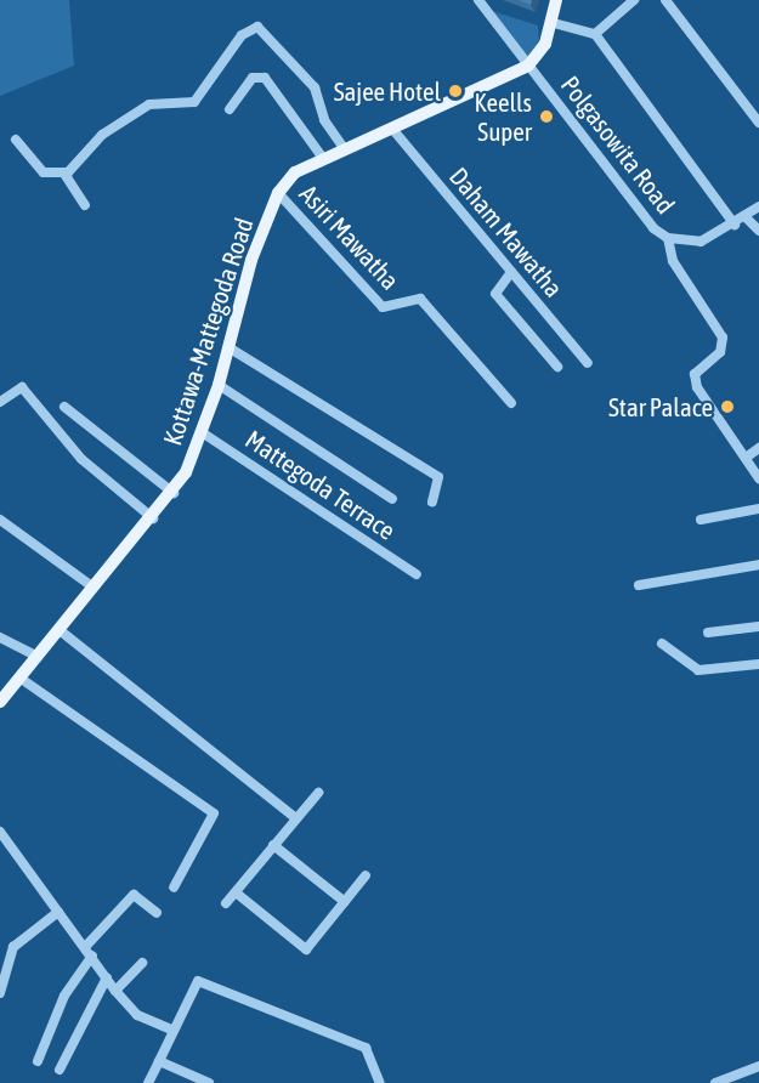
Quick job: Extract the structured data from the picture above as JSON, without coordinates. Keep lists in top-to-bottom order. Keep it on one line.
{"streets":{"main road":["Kottawa-Mattegoda Road"],"street":["Polgasowita Road","Daham Mawatha","Asiri Mawatha","Mattegoda Terrace"]},"crossings":[["Polgasowita Road","Kottawa-Mattegoda Road"],["Daham Mawatha","Kottawa-Mattegoda Road"],["Asiri Mawatha","Kottawa-Mattegoda Road"],["Kottawa-Mattegoda Road","Mattegoda Terrace"]],"places":["Sajee Hotel","Keells Super","Star Palace"]}
